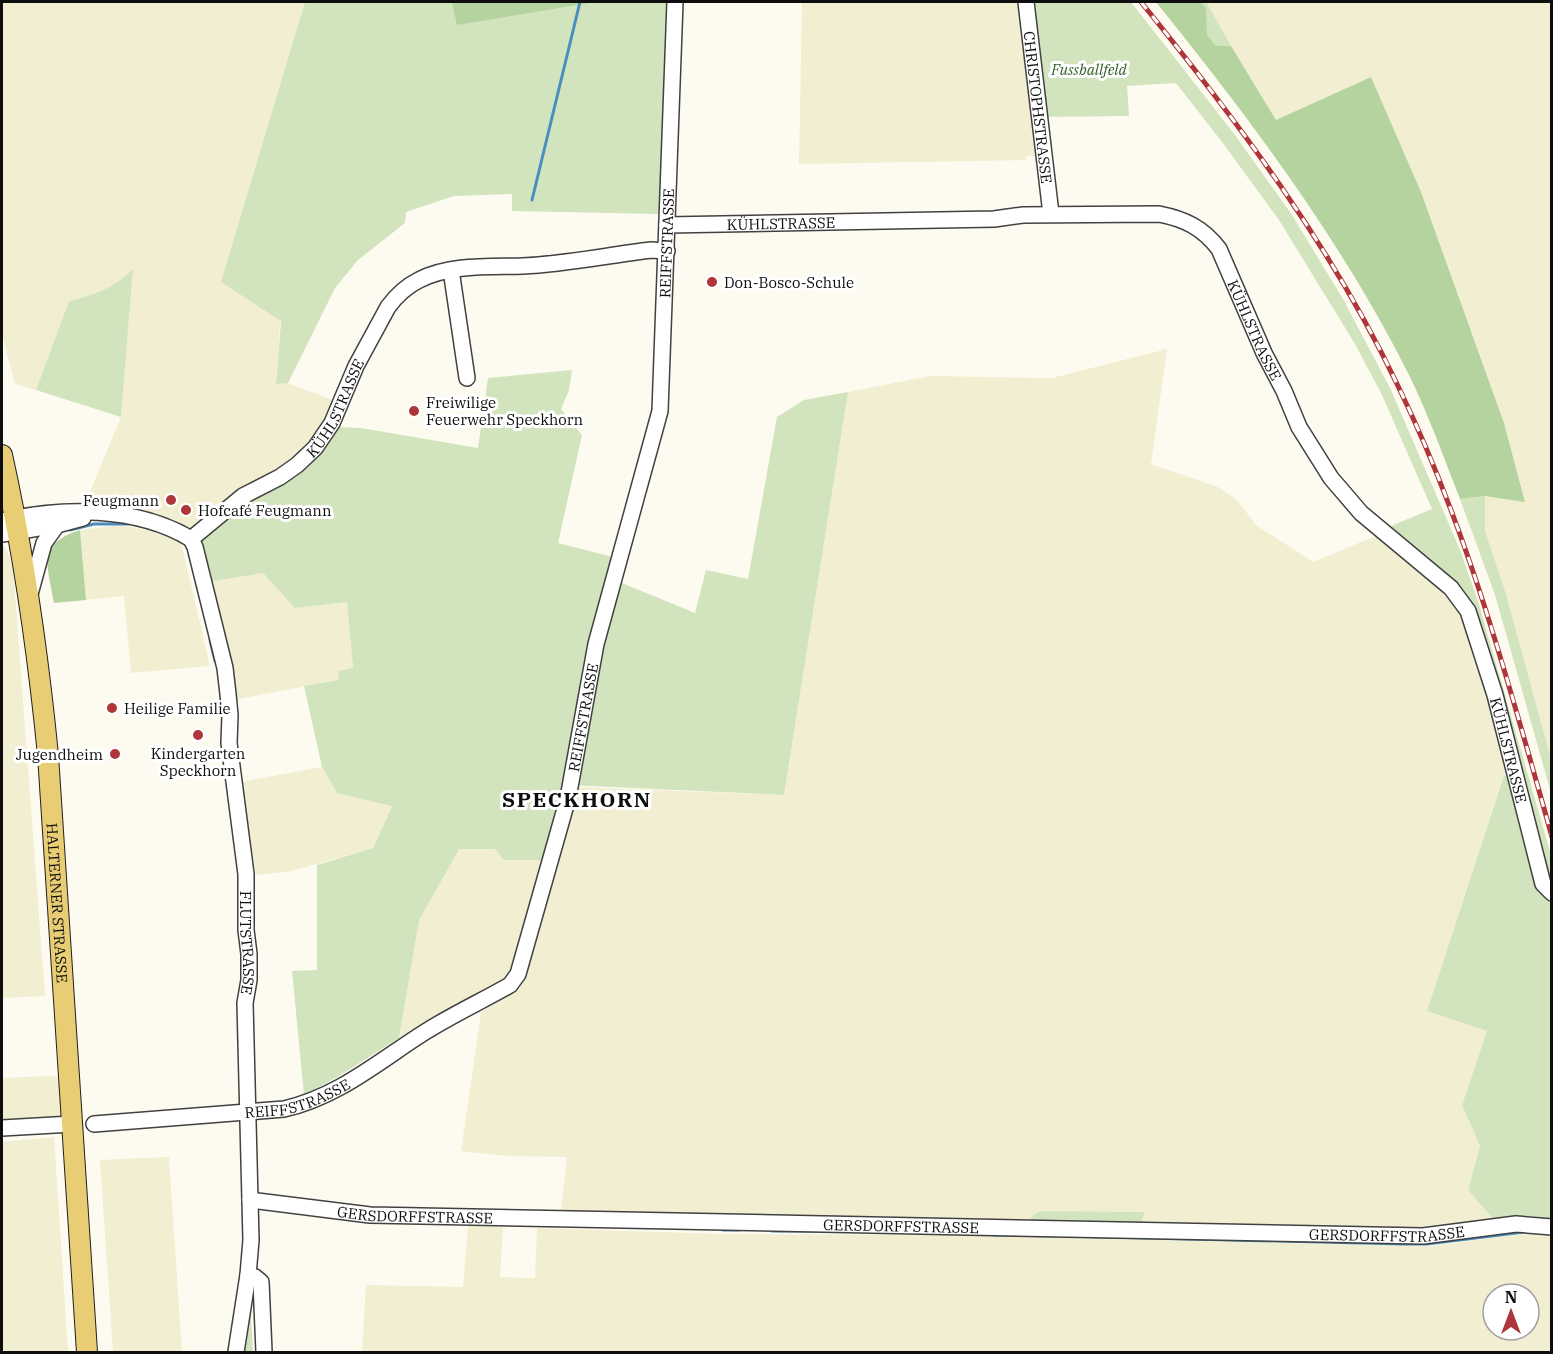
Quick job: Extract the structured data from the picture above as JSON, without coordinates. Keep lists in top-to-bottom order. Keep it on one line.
{"streets":{"main road":["HALTERNER STRASSE"],"street":["CHRISTOPHSTRASSE","KÜHLSTRASSE","REIFFSTRASSE","FLUTSTRASSE","GERSDORFFSTRASSE"]},"crossings":[["CHRISTOPHSTRASSE","KÜHLSTRASSE"],["KÜHLSTRASSE","REIFFSTRASSE"],["KÜHLSTRASSE","FLUTSTRASSE"],["REIFFSTRASSE","FLUTSTRASSE"],["FLUTSTRASSE","GERSDORFFSTRASSE"]],"districts":["SPECKHORN"],"parks":["Fussballfeld"],"places":["Don-Bosco-Schule","Freiwilige Feuerwehr Speckhorn","Feugmann","Hofcafé Feugmann","Heilige Familie","Kindergarten Speckhorn","Jugendheim"],"north":"top"}
